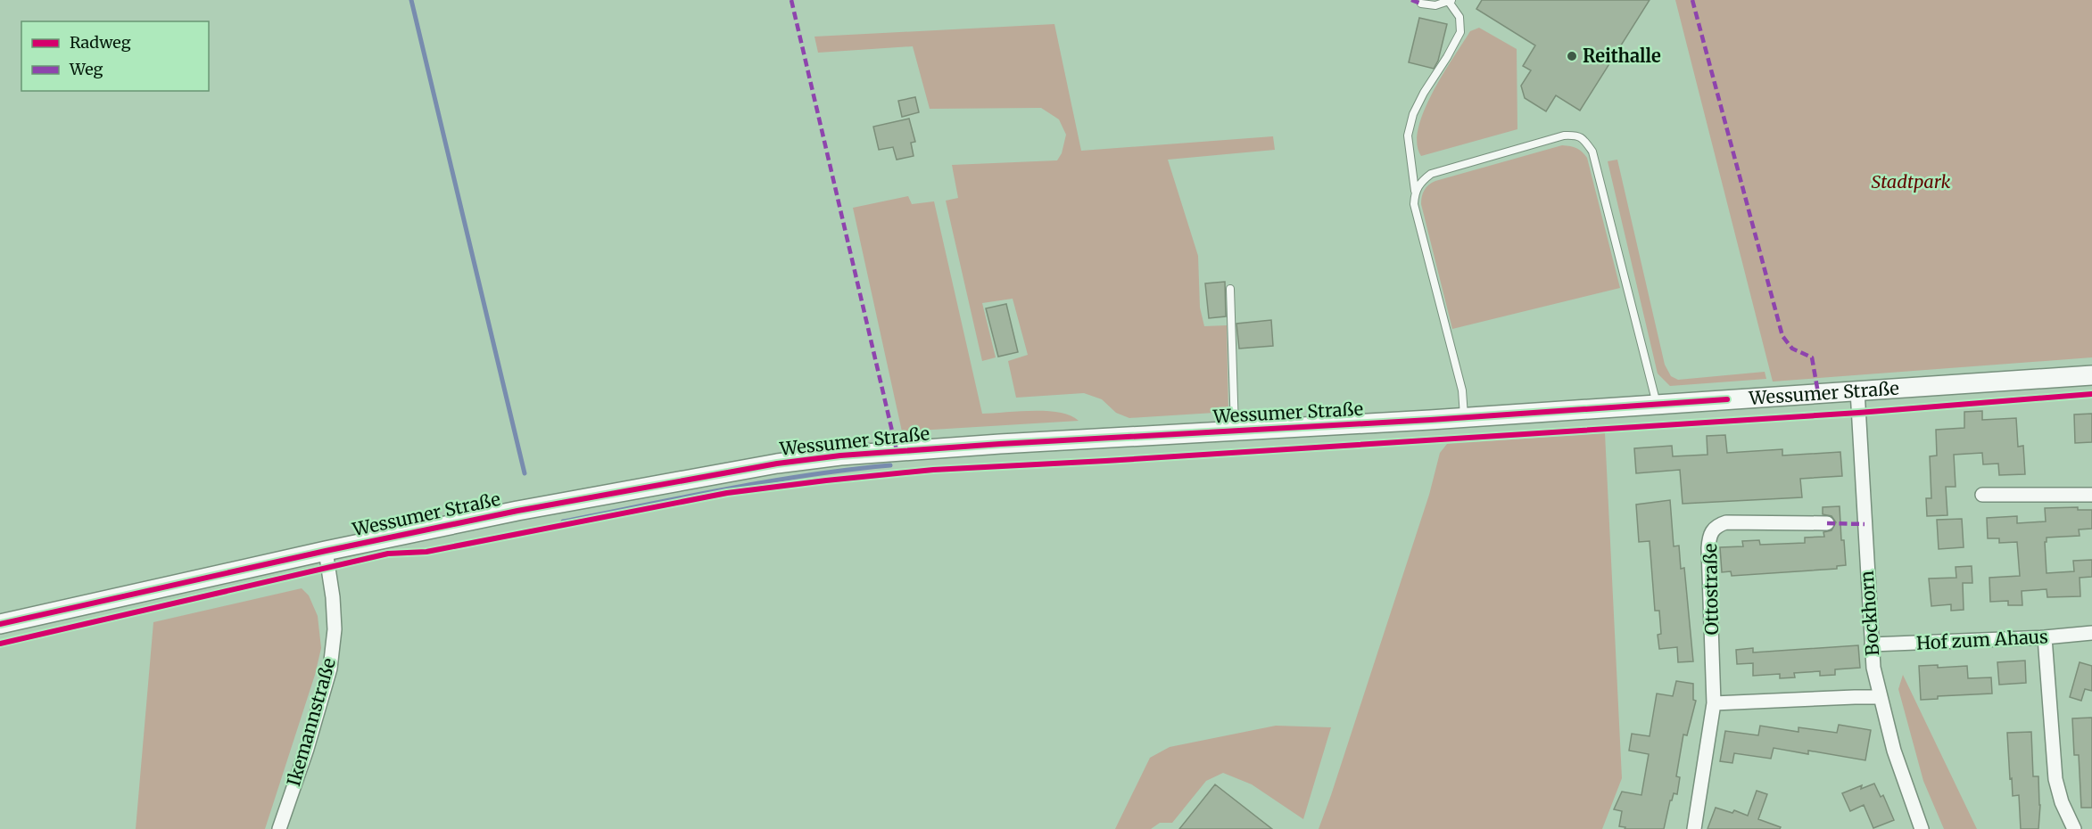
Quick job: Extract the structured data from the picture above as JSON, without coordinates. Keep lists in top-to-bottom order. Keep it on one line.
{"streets":{"main road":["Wessumer Straße"],"street":["Ottostraße","Bockhorn","Hof zum Ahaus","Ikemannstraße"]},"crossings":[["Wessumer Straße","Bockhorn"],["Wessumer Straße","Ikemannstraße"],["Bockhorn","Hof zum Ahaus"]],"parks":["Stadtpark"],"places":["Reithalle"],"legend":["Radweg","Weg"]}
